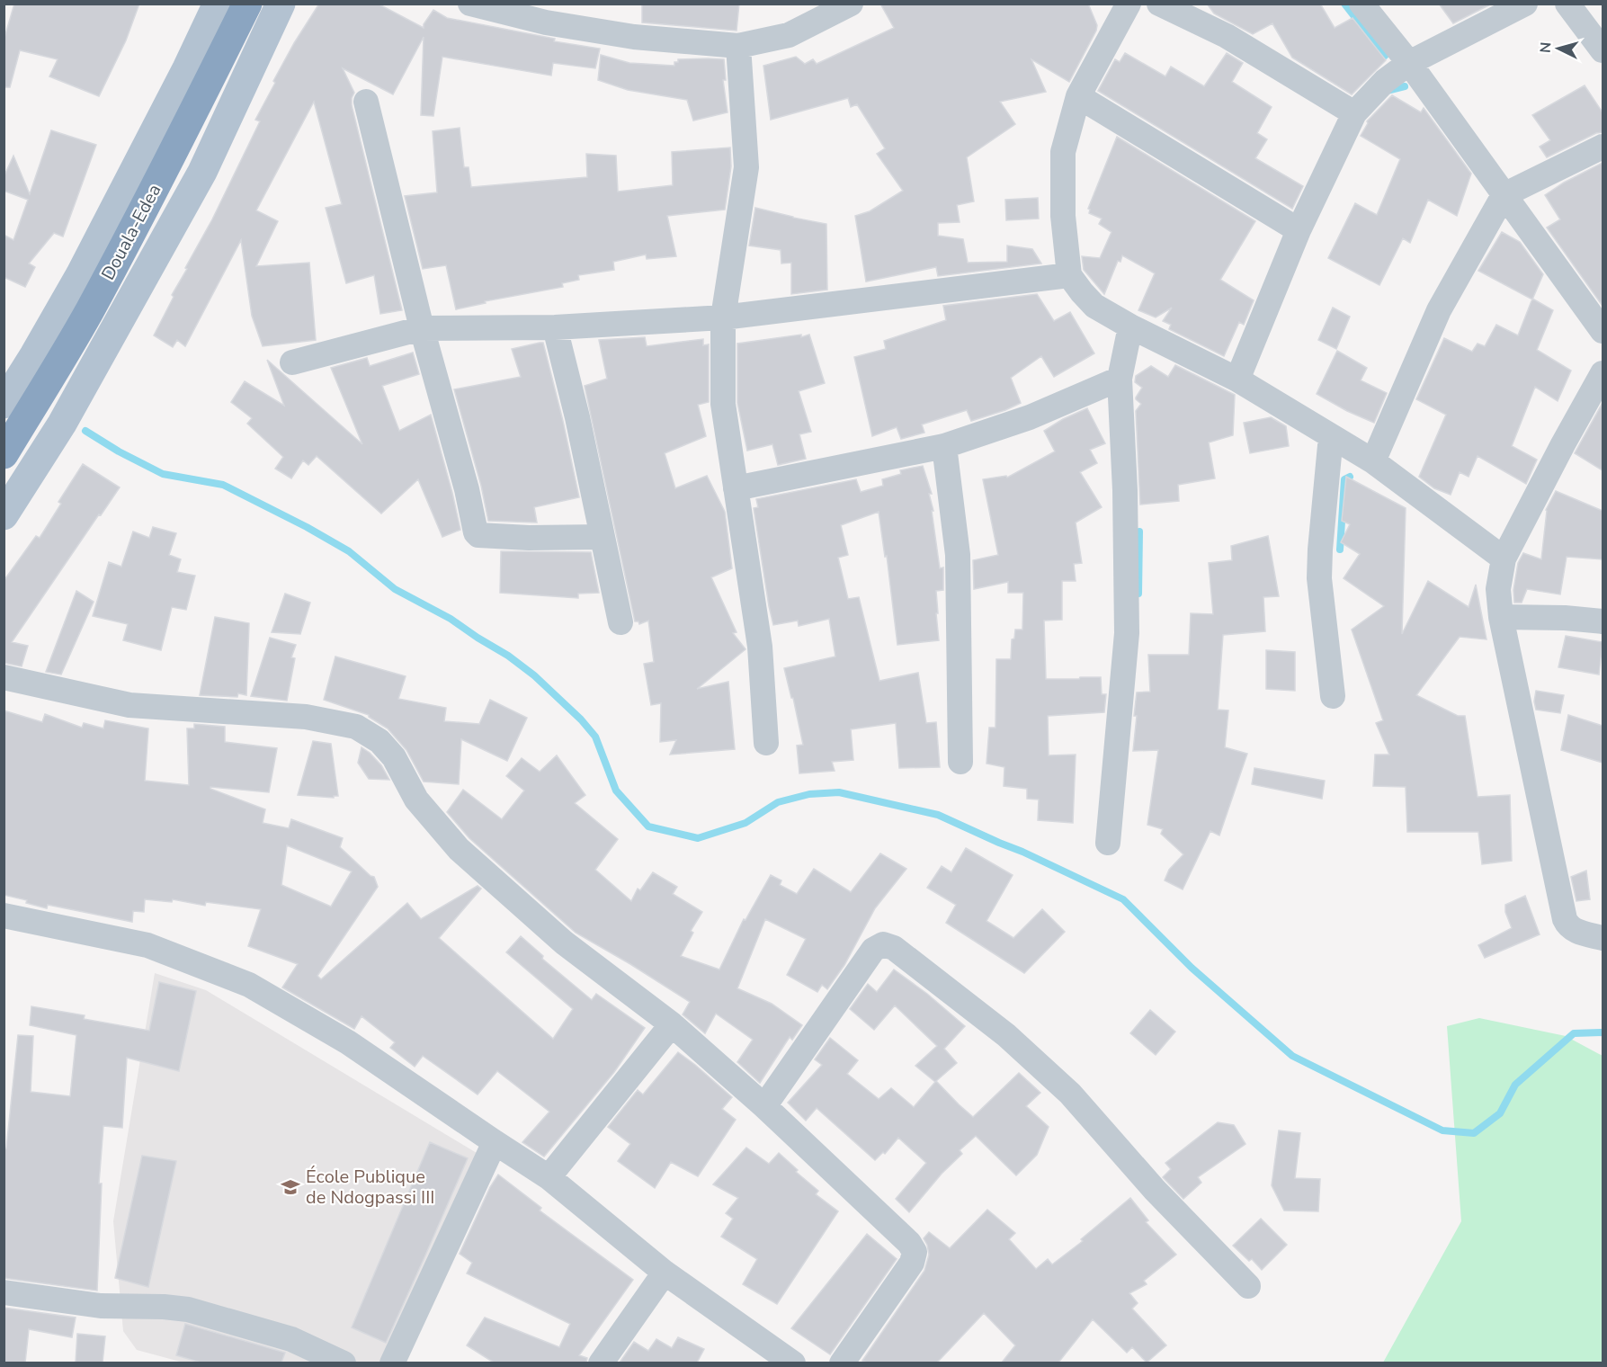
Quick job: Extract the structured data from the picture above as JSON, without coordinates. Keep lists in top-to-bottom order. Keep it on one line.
{"streets":{"highway":["Douala-Edea"]},"places":{"school or university":["École Publique de Ndogpassi III"]},"north":"left"}
